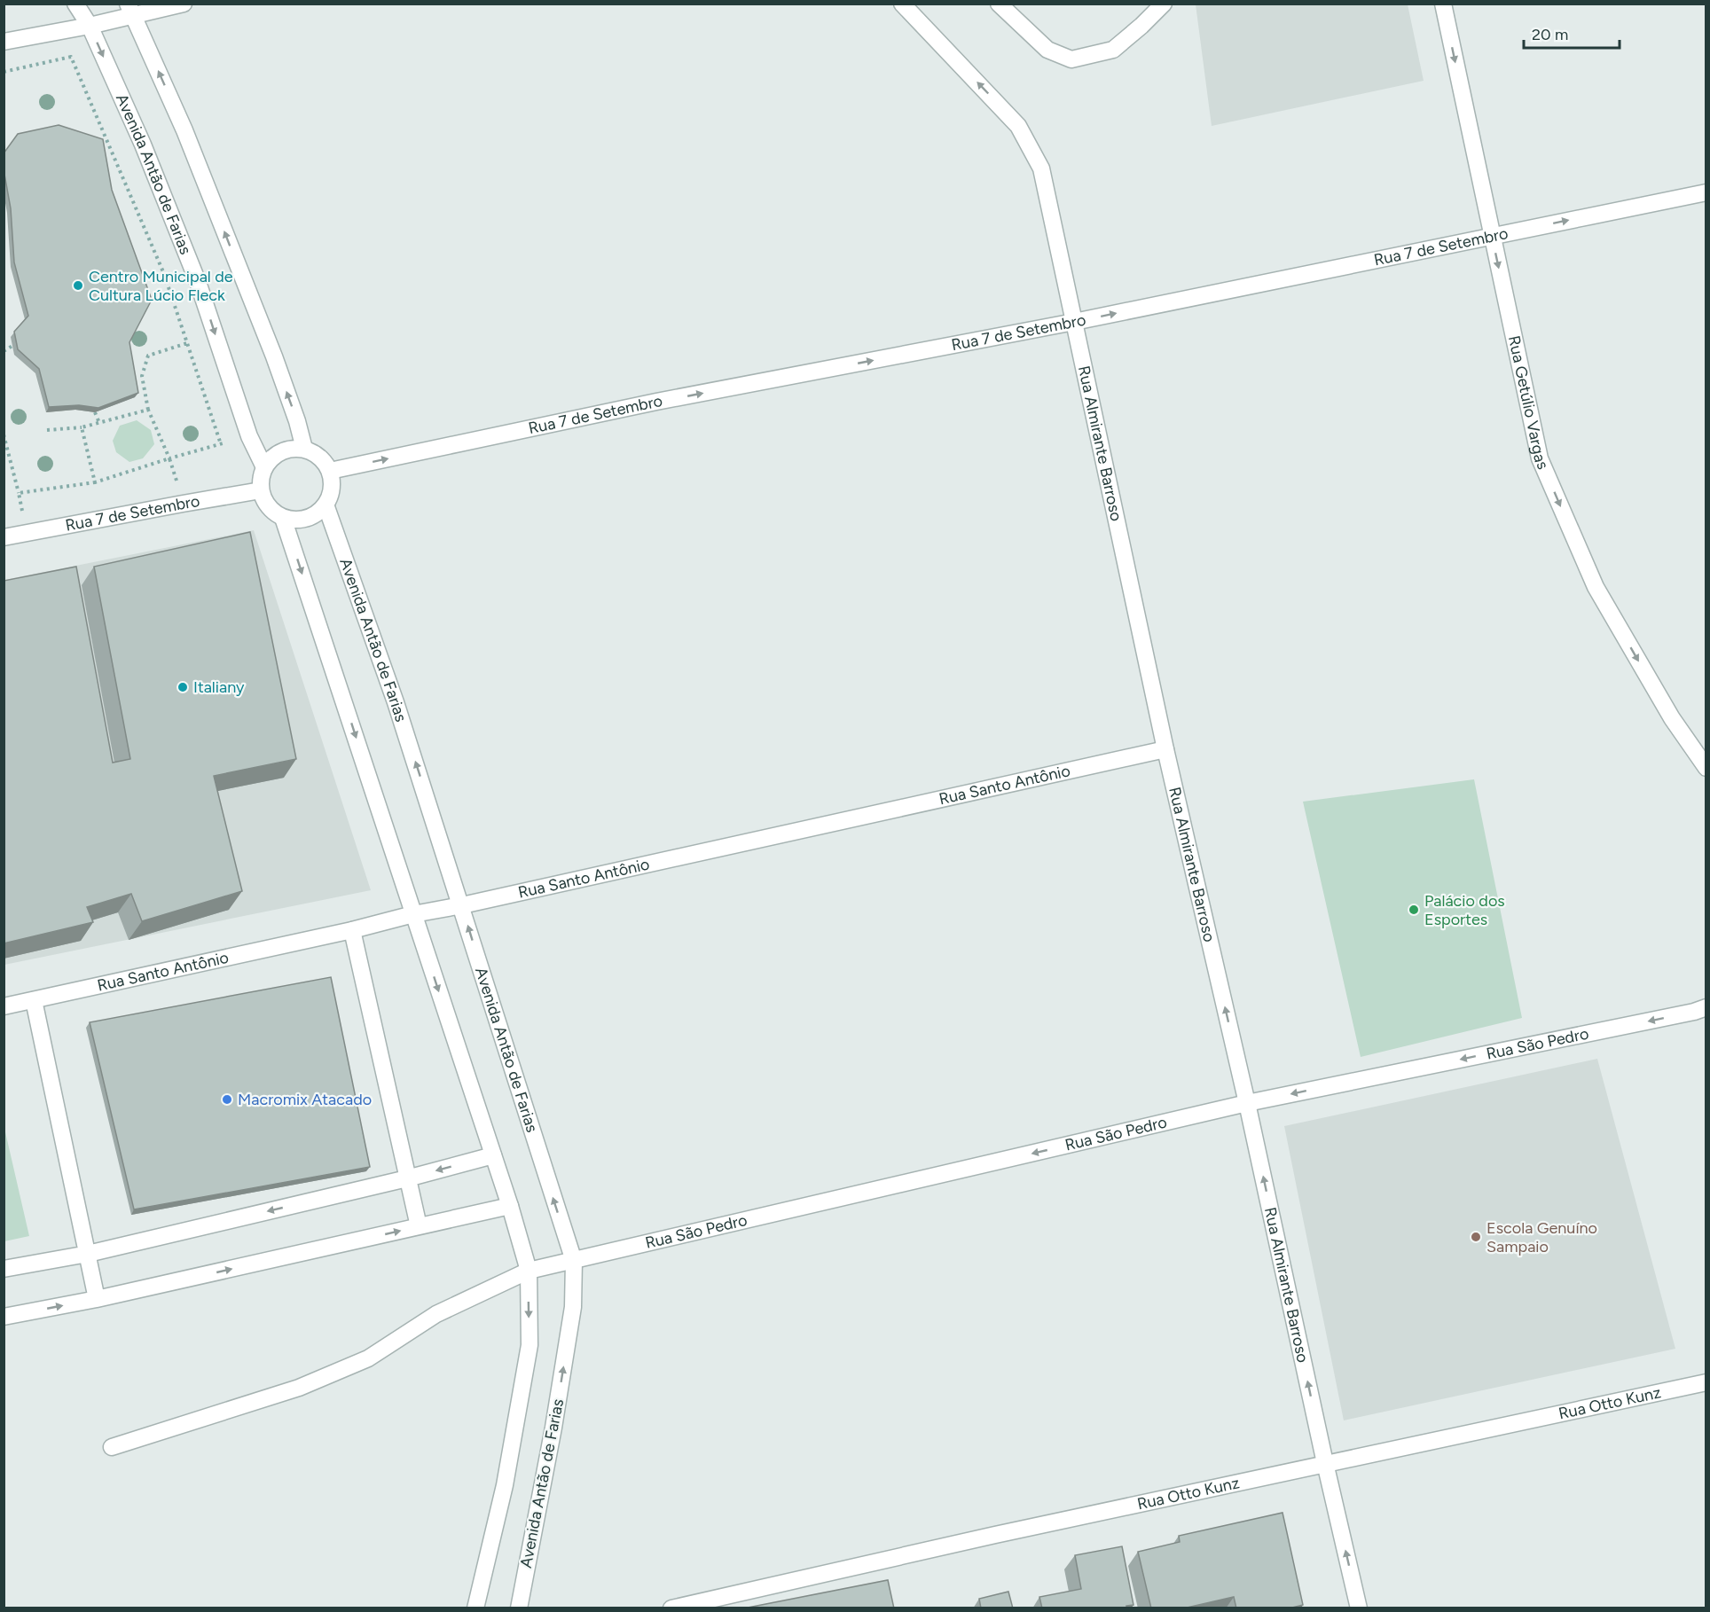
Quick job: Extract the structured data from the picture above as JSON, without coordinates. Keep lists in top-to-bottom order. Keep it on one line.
{"streets":{"street":["Avenida Antão de Farias","Rua 7 de Setembro","Rua Getúlio Vargas","Rua Almirante Barroso","Rua Santo Antônio","Rua São Pedro","Rua Otto Kunz"]},"crossings":[["Avenida Antão de Farias","Rua 7 de Setembro"],["Avenida Antão de Farias","Rua Santo Antônio"],["Avenida Antão de Farias","Rua São Pedro"],["Rua 7 de Setembro","Rua Getúlio Vargas"],["Rua 7 de Setembro","Rua Almirante Barroso"],["Rua Almirante Barroso","Rua Santo Antônio"],["Rua Almirante Barroso","Rua São Pedro"],["Rua Almirante Barroso","Rua Otto Kunz"]],"one_way":["Rua 7 de Setembro","Rua Getúlio Vargas","Rua Almirante Barroso","Rua São Pedro"],"places":["Centro Municipal de Cultura Lúcio Fleck","Italiany","Palácio dos Esportes","Macromix Atacado","Escola Genuíno Sampaio"],"scale_bar":"20 m"}
